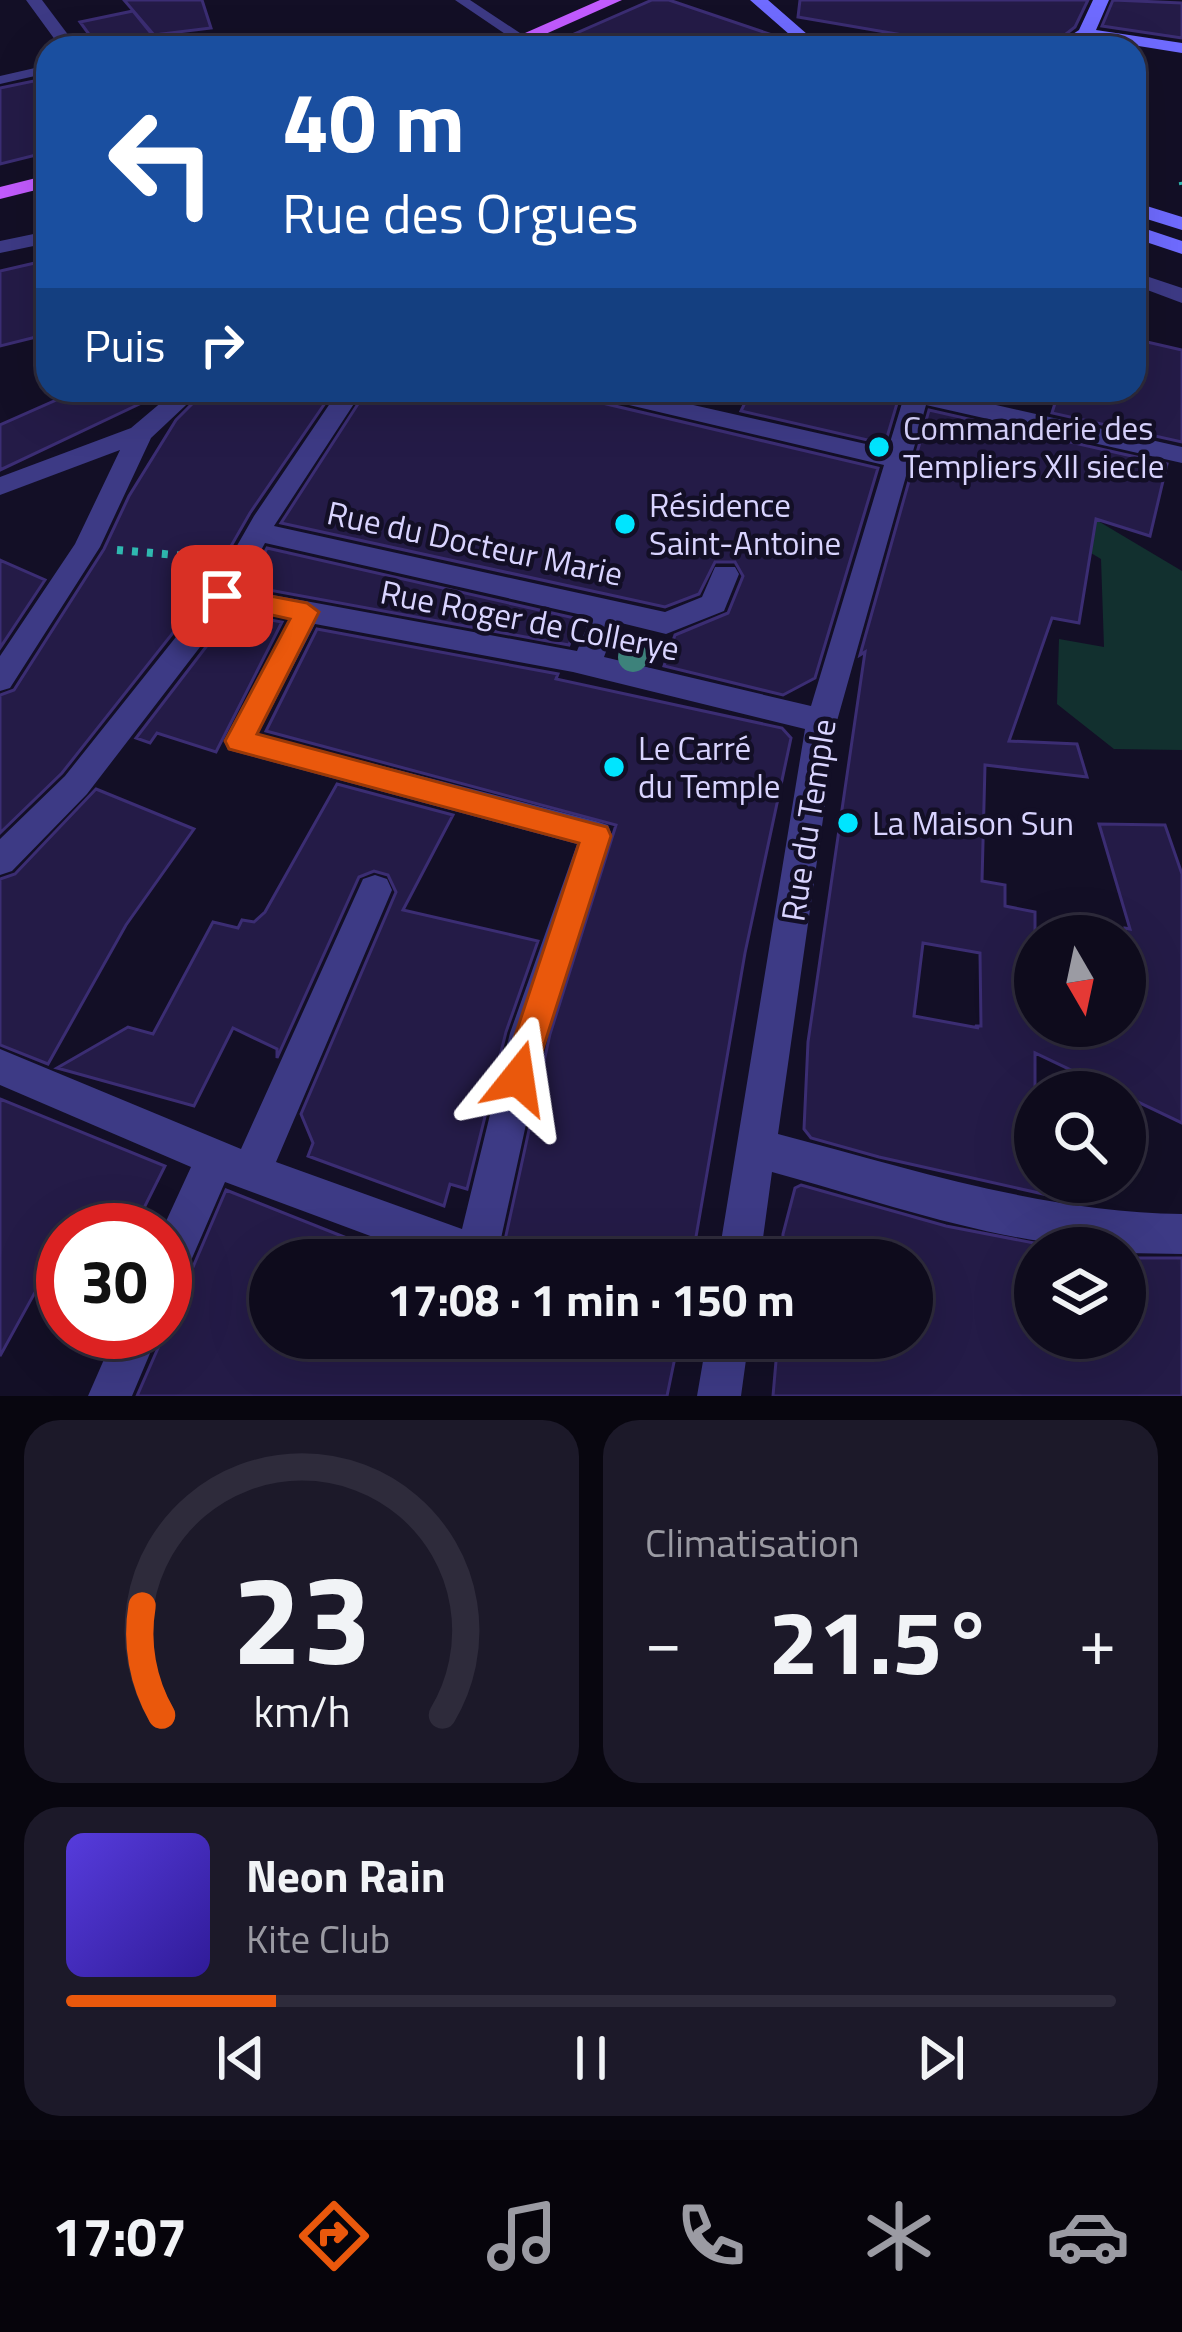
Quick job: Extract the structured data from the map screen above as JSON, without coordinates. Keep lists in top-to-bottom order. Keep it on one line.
{"streets":{"street":["Rue du Docteur Marie","Rue Roger de Collerye","Rue du Temple"]},"crossings":[["Rue Roger de Collerye","Rue du Temple"]],"places":["Commanderie des Templiers XII siecle","Résidence Saint-Antoine","Le Carré du Temple","La Maison Sun"],"north":"bottom","page":{"turn":["40 m","Rue des Orgues"],"then":"Puis","limit":"30","trip":"17:08 · 1 min · 150 m","tile":"Climatisation","heat":["−","21.5°","+"],"song":["Neon Rain","Kite Club"],"tabs":"17:07","gauge":["23","km/h"]}}
